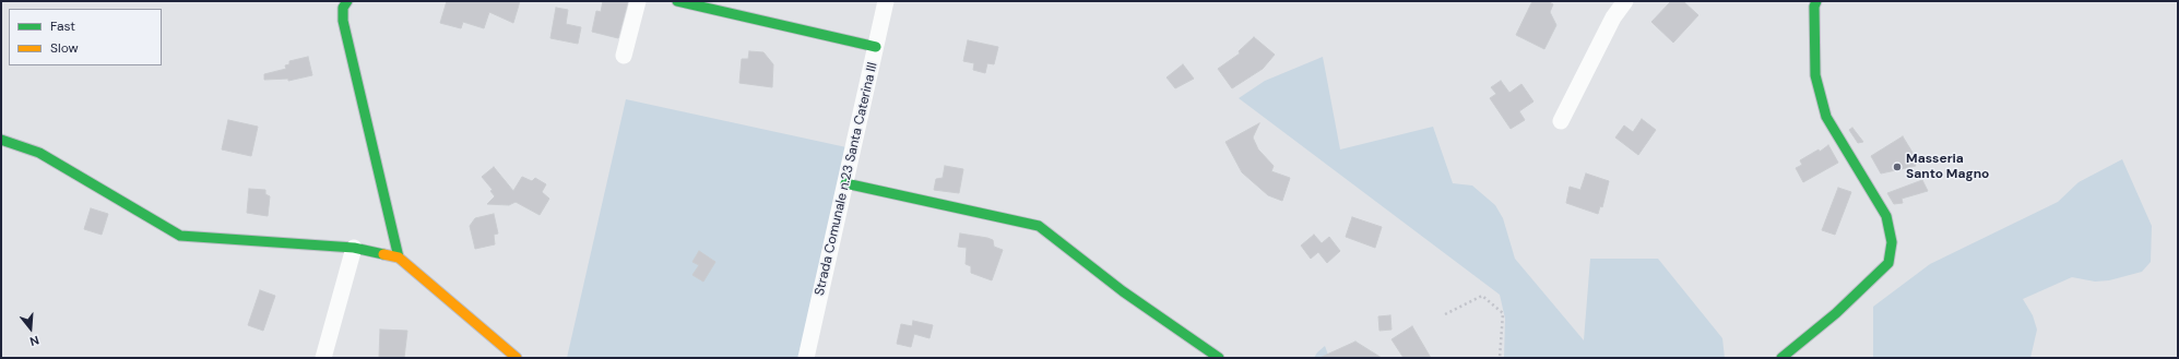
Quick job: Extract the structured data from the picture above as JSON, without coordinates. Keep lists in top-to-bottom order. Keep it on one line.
{"streets":{"street":["Strada Comunale n.23 Santa Caterina III"]},"places":["Masseria Santo Magno"],"legend":["Fast","Slow"],"north":"bottom"}
